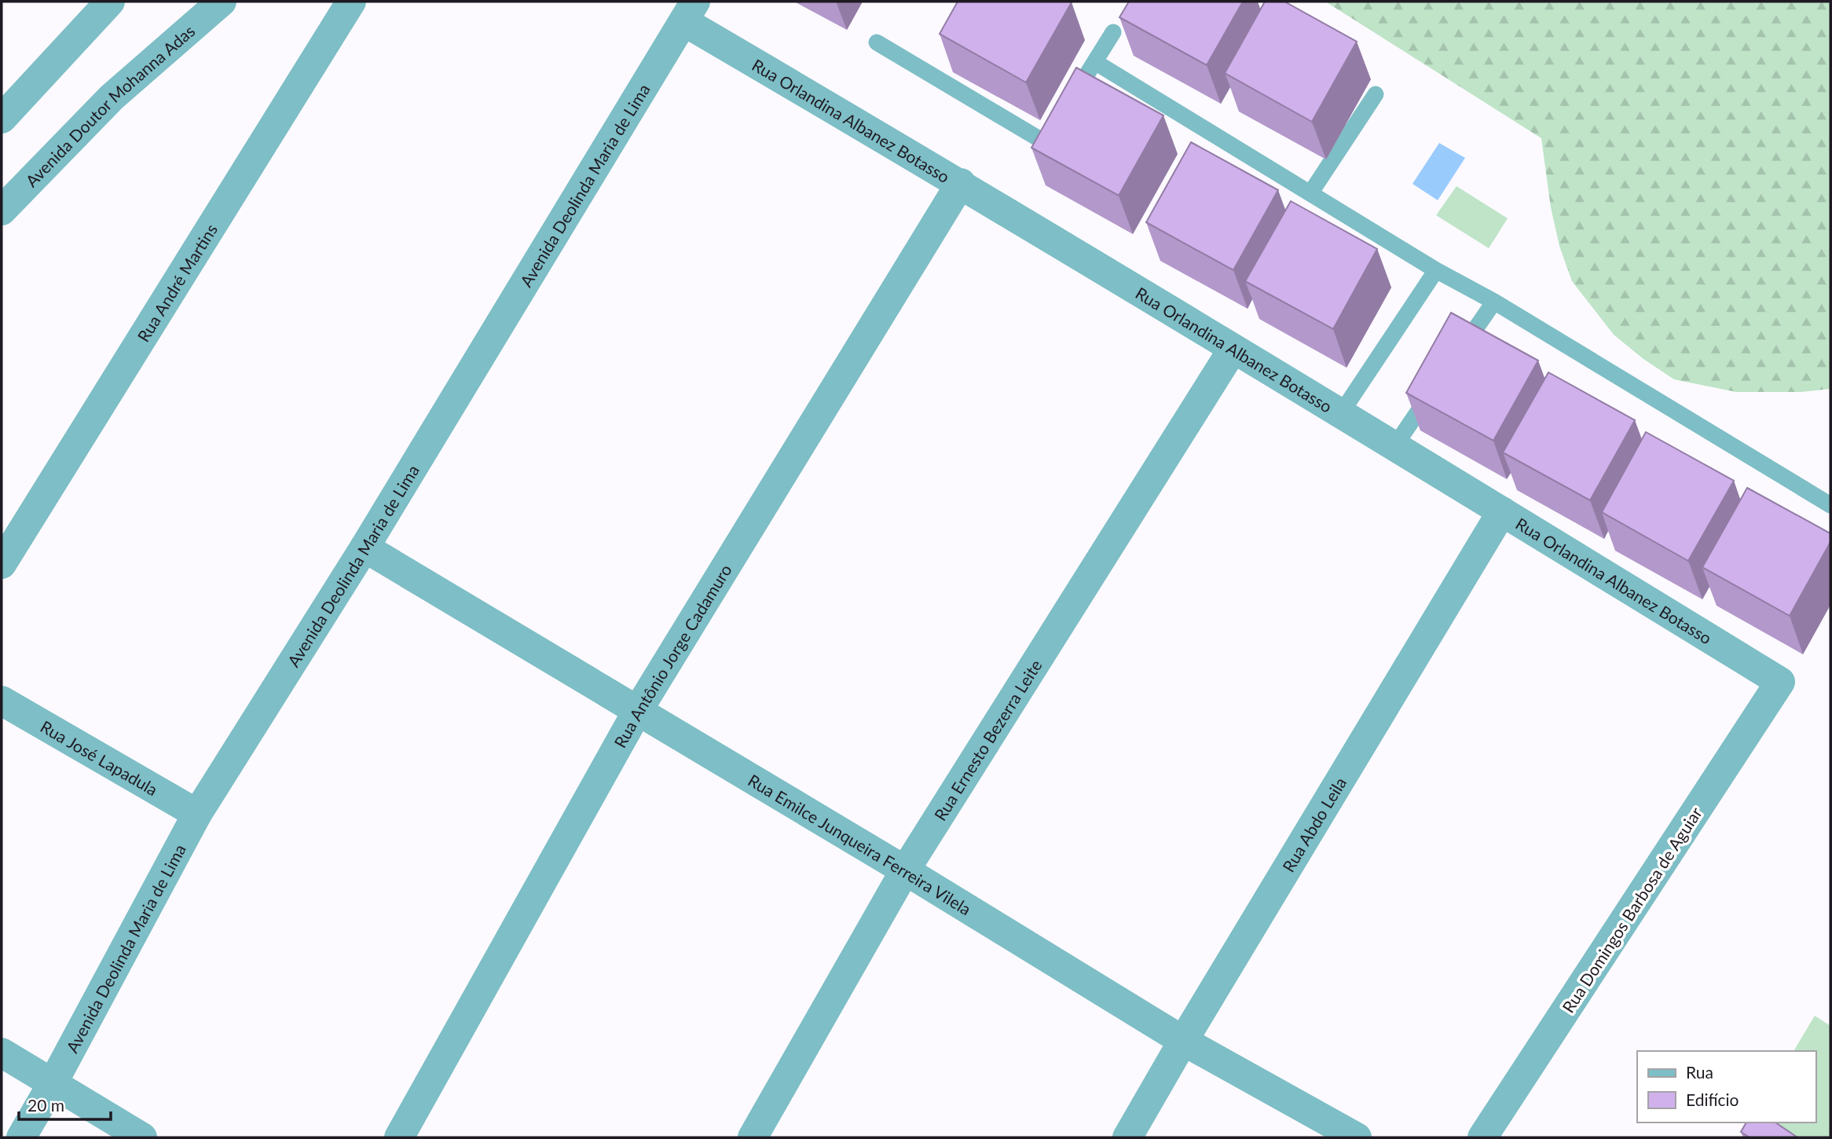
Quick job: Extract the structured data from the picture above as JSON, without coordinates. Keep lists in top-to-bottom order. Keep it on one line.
{"streets":{"street":["Avenida Doutor Mohanna Adas","Rua Orlandina Albanez Botasso","Avenida Deolinda Maria de Lima","Rua André Martins","Rua Antônio Jorge Cadamuro","Rua Ernesto Bezerra Leite","Rua José Lapadula","Rua Abdo Leila","Rua Emilce Junqueira Ferreira Vilela","Rua Domingos Barbosa de Aguiar"]},"crossings":[["Rua Orlandina Albanez Botasso","Avenida Deolinda Maria de Lima"],["Rua Orlandina Albanez Botasso","Rua Antônio Jorge Cadamuro"],["Rua Orlandina Albanez Botasso","Rua Ernesto Bezerra Leite"],["Rua Orlandina Albanez Botasso","Rua Abdo Leila"],["Rua Orlandina Albanez Botasso","Rua Domingos Barbosa de Aguiar"],["Avenida Deolinda Maria de Lima","Rua José Lapadula"],["Avenida Deolinda Maria de Lima","Rua Emilce Junqueira Ferreira Vilela"],["Rua Antônio Jorge Cadamuro","Rua Emilce Junqueira Ferreira Vilela"],["Rua Ernesto Bezerra Leite","Rua Emilce Junqueira Ferreira Vilela"],["Rua Abdo Leila","Rua Emilce Junqueira Ferreira Vilela"]],"legend":["Rua","Edifício"],"scale_bar":"20 m"}
